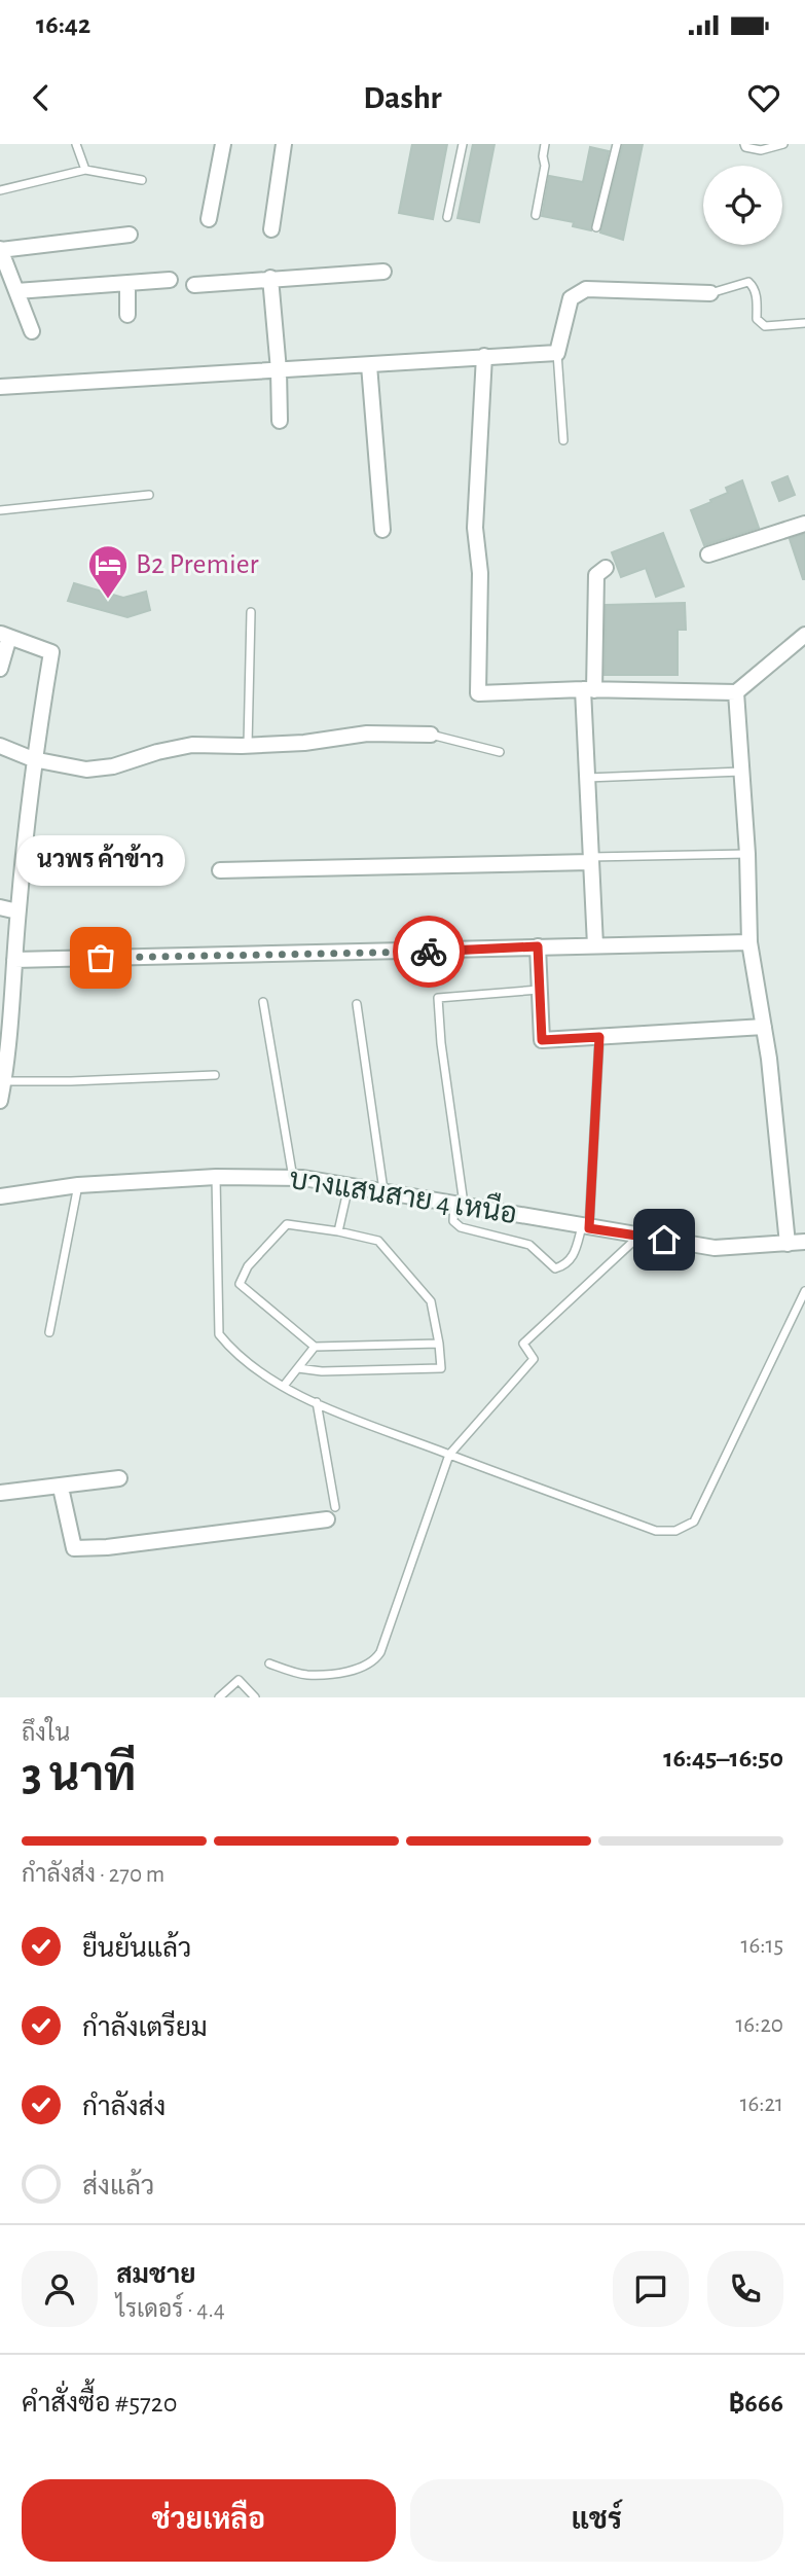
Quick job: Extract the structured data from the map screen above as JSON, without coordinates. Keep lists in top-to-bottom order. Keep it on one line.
{"streets":{"street":["บางแสนสาย 4 เหนือ"]},"places":{"hotel":["B2 Premier"],"other":["นวพร ค้าข้าว"]},"page":{"status":"16:42","header":"Dashr","bubble":"นวพร ค้าข้าว","heading":["3 นาที","ถึงใน","16:45–16:50"],"panel":["สมชาย","ไรเดอร์ · 4.4","คำสั่งซื้อ #5720","฿666"],"bar":"กำลังส่ง · 270 m","list":[["ยืนยันแล้ว","16:15"],["กำลังเตรียม","16:20"],["กำลังส่ง","16:21"],"ส่งแล้ว"],"buttons":["ช่วยเหลือ","แชร์"]}}
